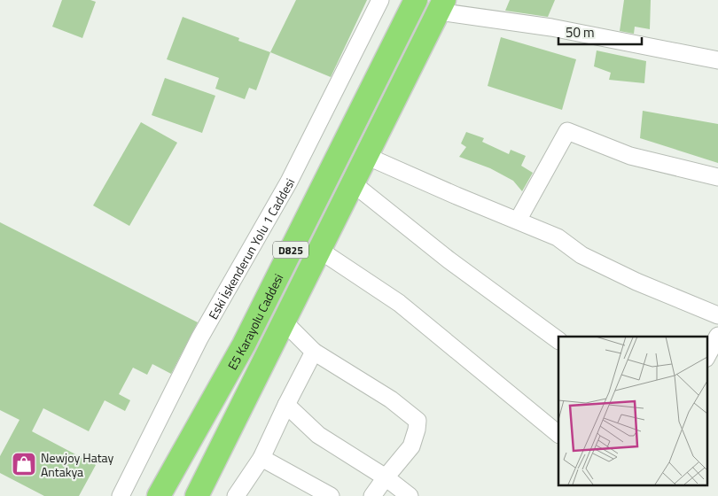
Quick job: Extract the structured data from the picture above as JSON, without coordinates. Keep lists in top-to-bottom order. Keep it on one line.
{"streets":{"highway":["D825","E5 Karayolu Caddesi"],"street":["Eski İskenderun Yolu 1 Caddesi"]},"places":{"shop":["Newjoy Hatay Antakya"]},"scale_bar":"50 m"}
